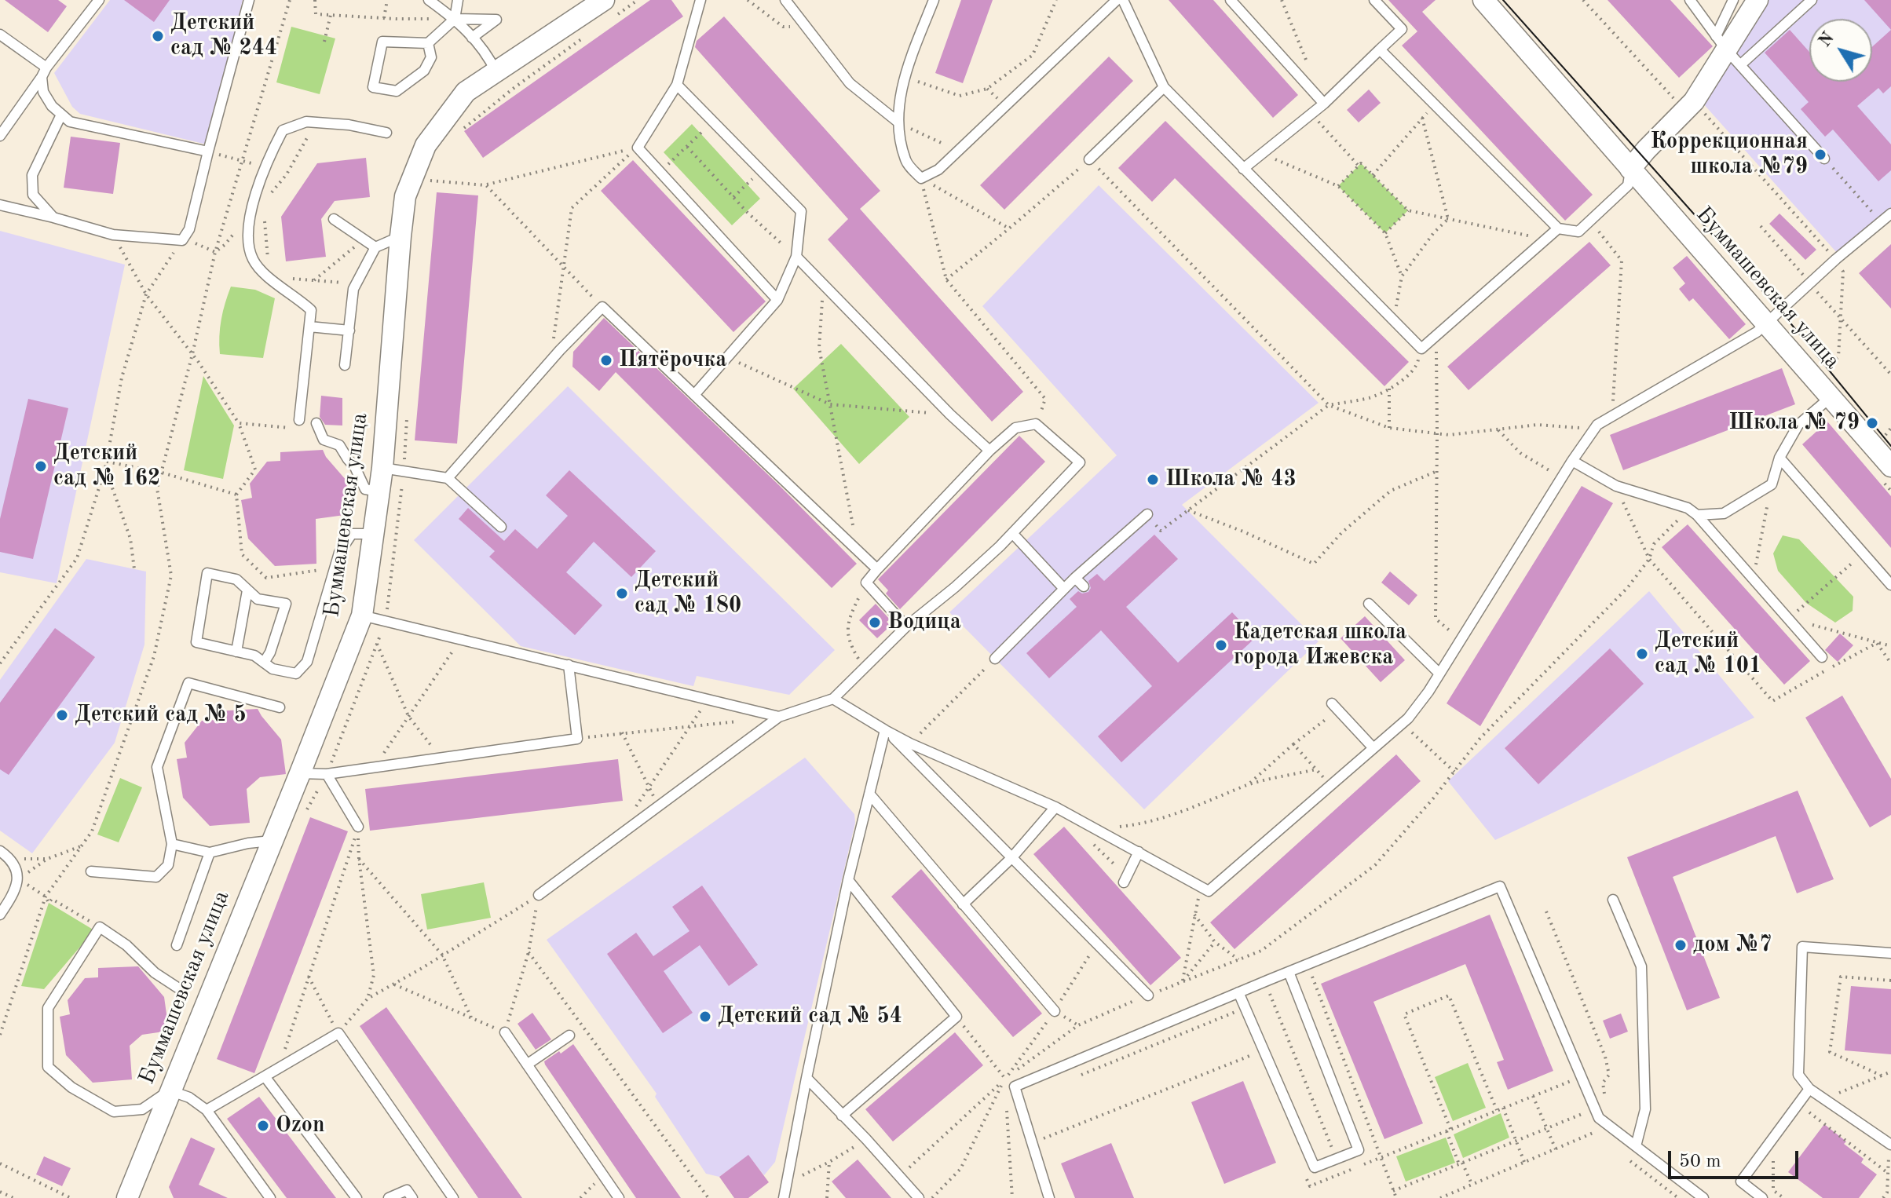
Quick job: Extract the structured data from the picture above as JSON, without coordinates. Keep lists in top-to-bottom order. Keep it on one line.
{"streets":{"street":["Буммашевская улица"]},"places":["Детский сад № 244","Коррекционная школа №79","Пятёрочка","Школа № 79","Детский сад № 162","Школа № 43","Детский сад № 180","Водица","Кадетская школа города Ижевска","Детский сад № 101","Детский сад № 5","дом №7","Детский сад № 54","Ozon"],"scale_bar":"50 m","north":"top left"}
